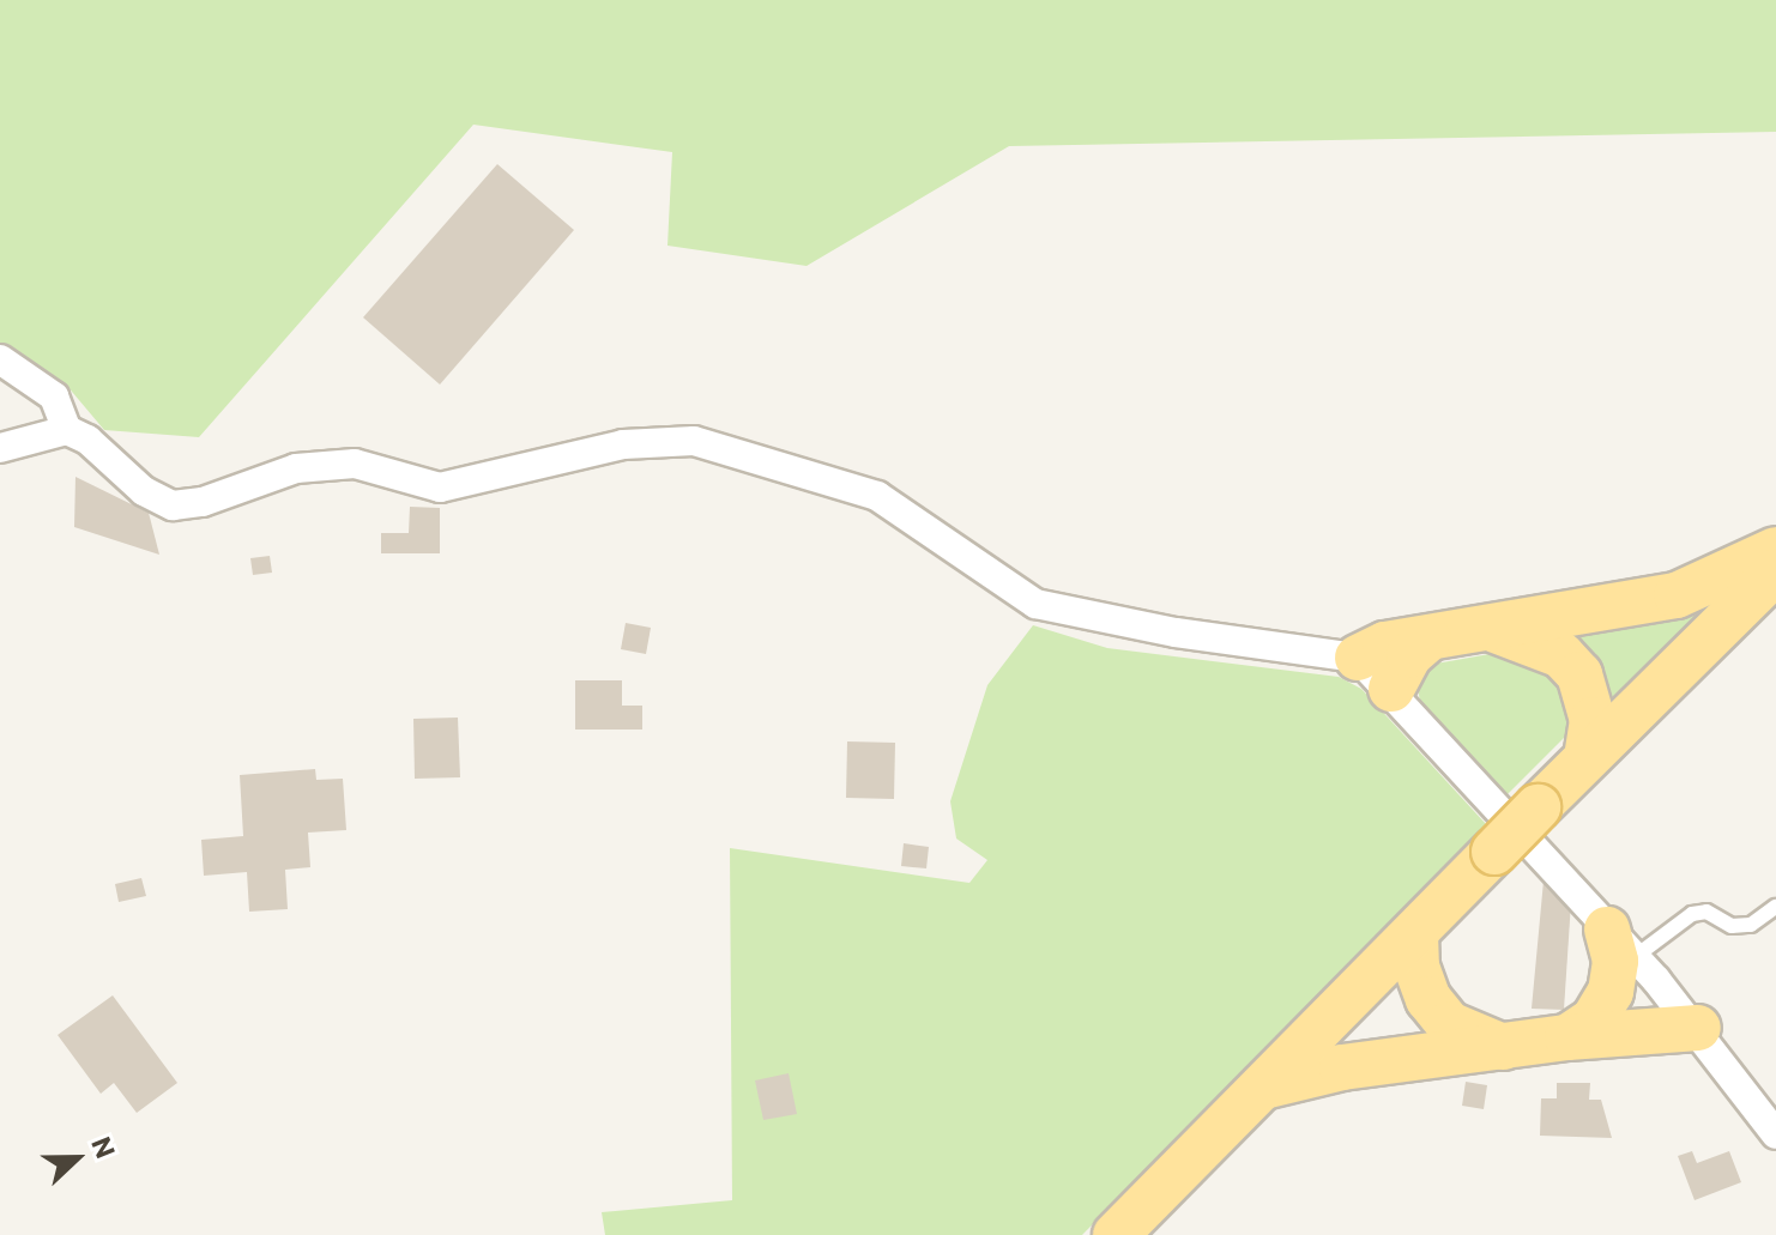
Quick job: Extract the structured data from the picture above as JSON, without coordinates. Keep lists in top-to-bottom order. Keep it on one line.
{"north":"right"}
